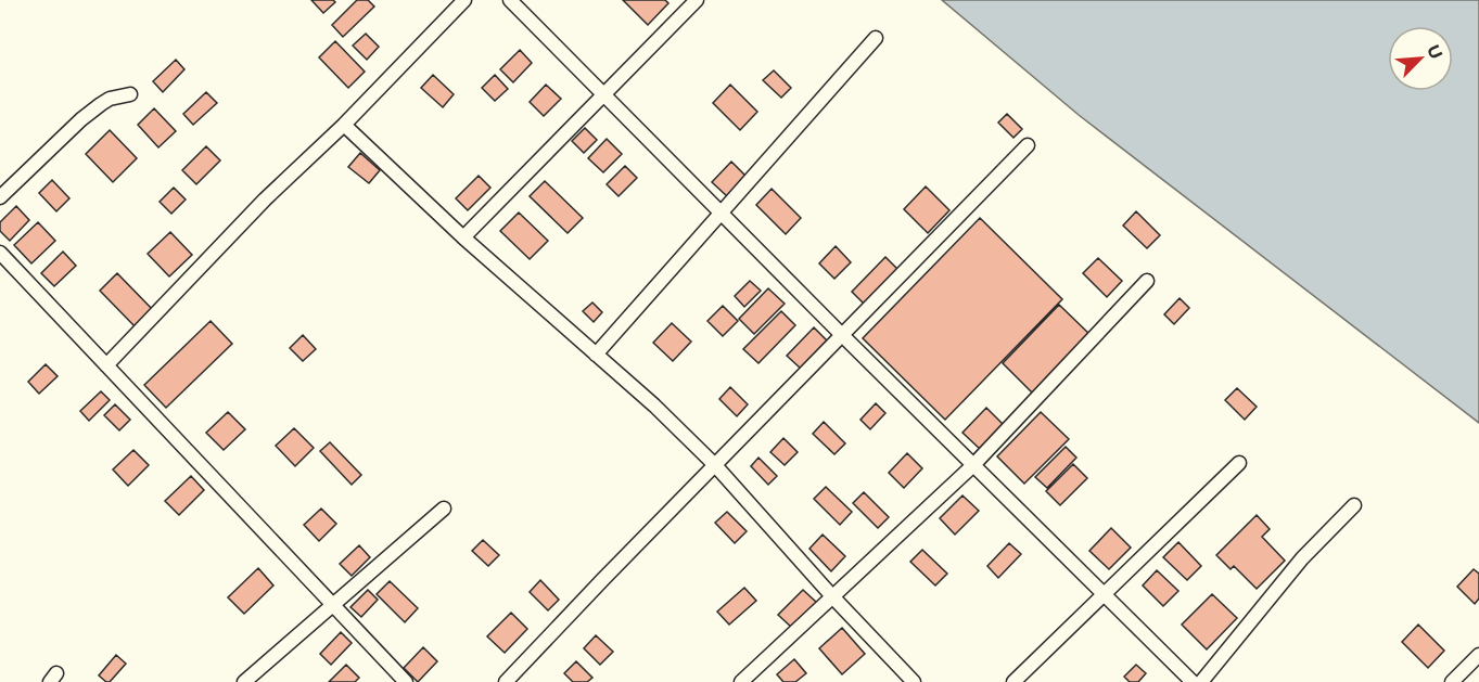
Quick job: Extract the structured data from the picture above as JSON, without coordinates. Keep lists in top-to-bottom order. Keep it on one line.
{"north":"top right"}
